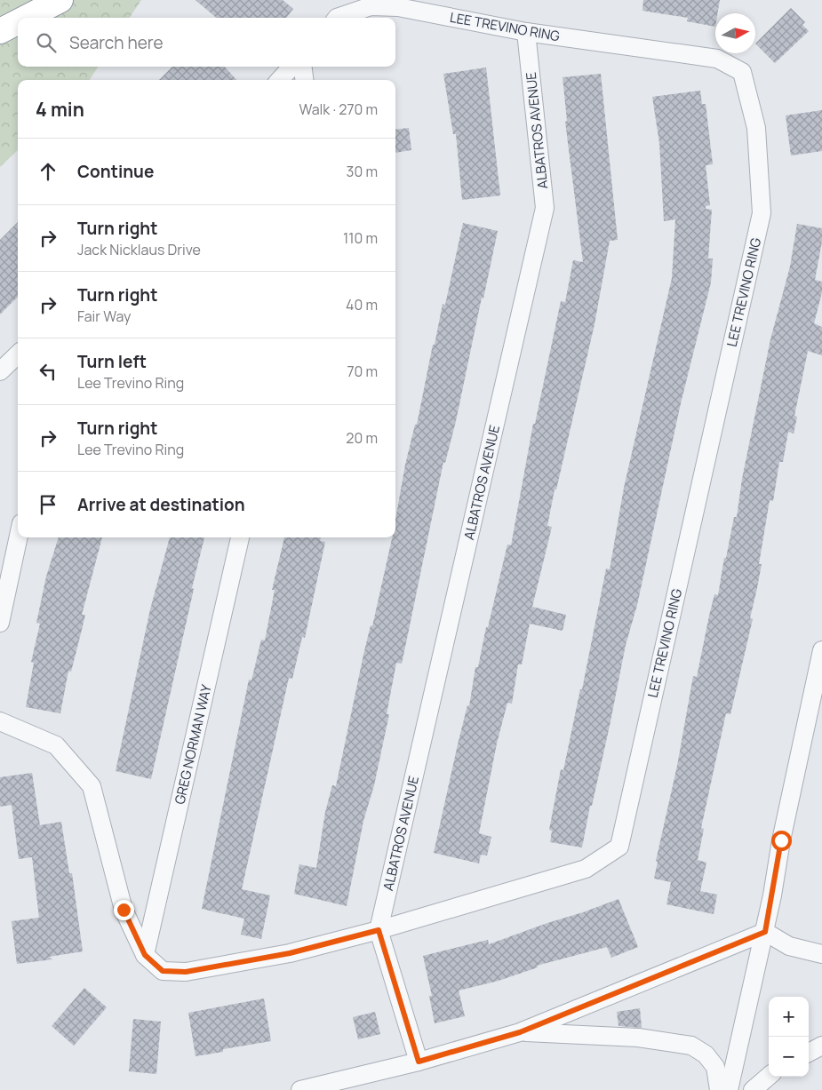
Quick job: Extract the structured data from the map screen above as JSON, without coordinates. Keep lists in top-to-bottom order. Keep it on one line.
{"streets":{"street":["LEE TREVINO RING","ALBATROS AVENUE","GREG NORMAN WAY"]},"crossings":[["LEE TREVINO RING","ALBATROS AVENUE"],["LEE TREVINO RING","GREG NORMAN WAY"]],"north":"right","page":{"search":"Search here","heading":["4 min","Walk · 270 m"],"list":[["Continue","30 m"],["Turn right","Jack Nicklaus Drive","110 m"],["Turn right","Fair Way","40 m"],["Turn left","Lee Trevino Ring","70 m"],["Turn right","Lee Trevino Ring","20 m"],"Arrive at destination"],"map_buttons":["+","−"]}}
